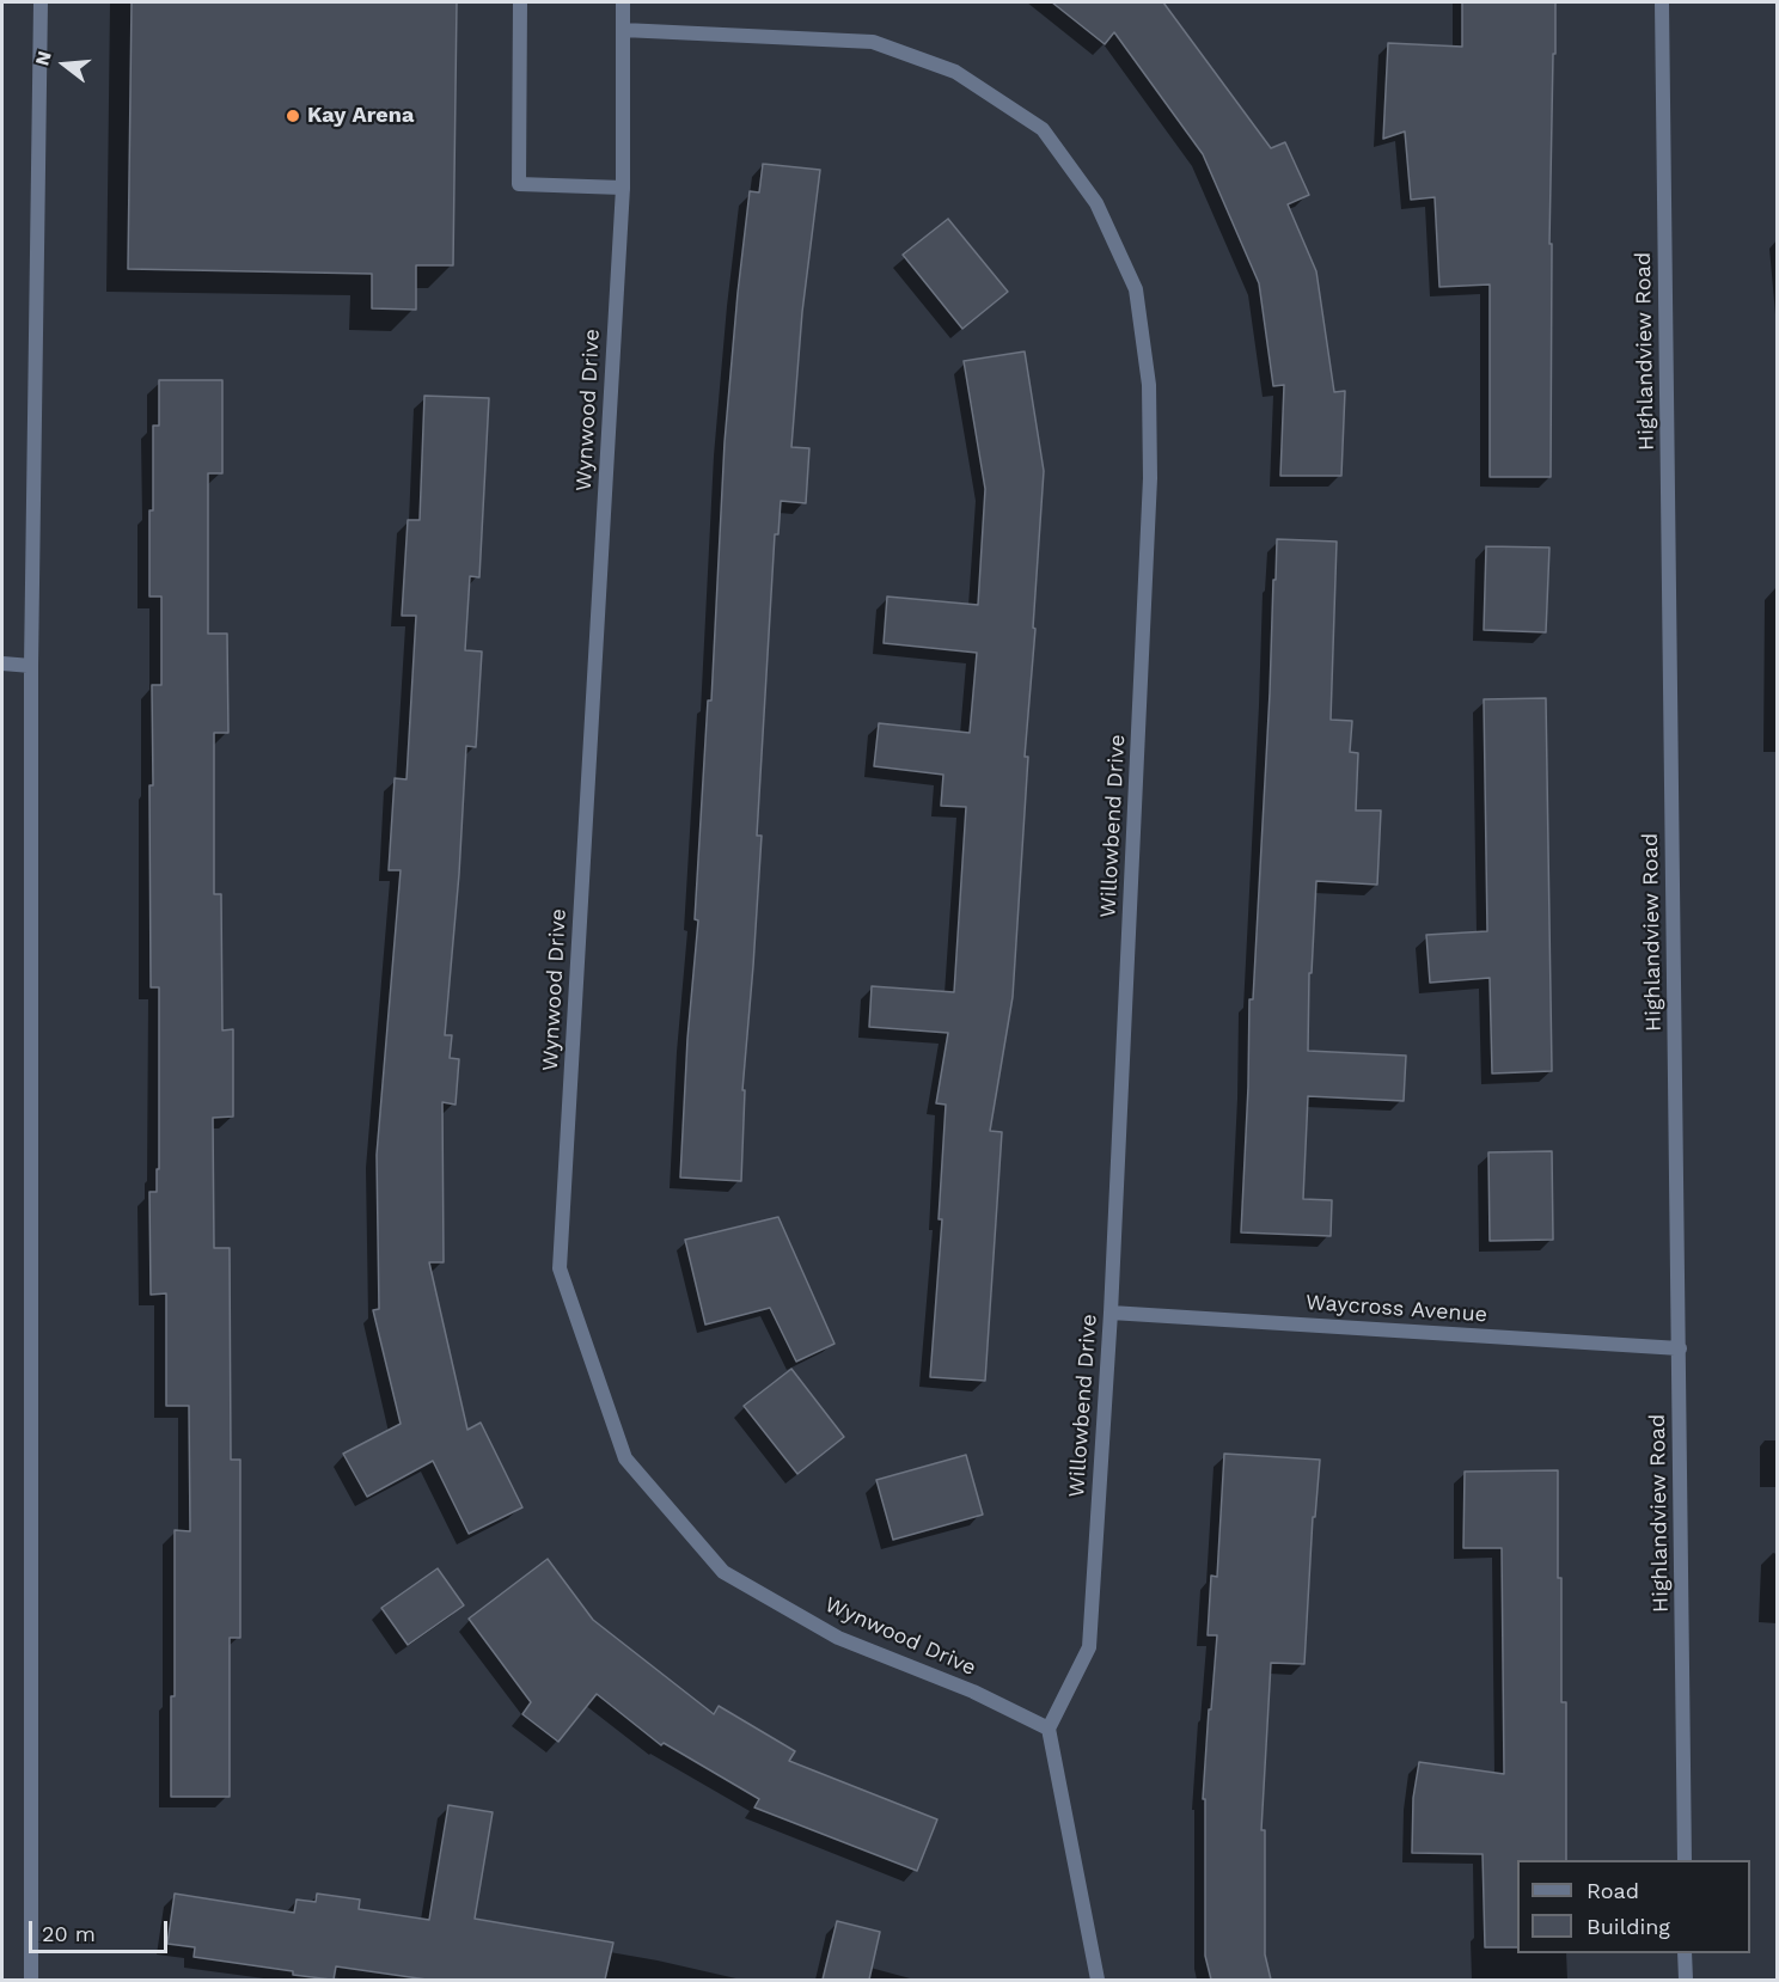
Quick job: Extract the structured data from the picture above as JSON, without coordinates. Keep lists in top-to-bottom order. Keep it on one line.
{"streets":{"street":["Highlandview Road","Wynwood Drive","Willowbend Drive","Waycross Avenue"]},"crossings":[["Highlandview Road","Waycross Avenue"],["Wynwood Drive","Willowbend Drive"],["Willowbend Drive","Waycross Avenue"]],"places":["Kay Arena"],"legend":["Road","Building"],"scale_bar":"20 m","north":"left"}
